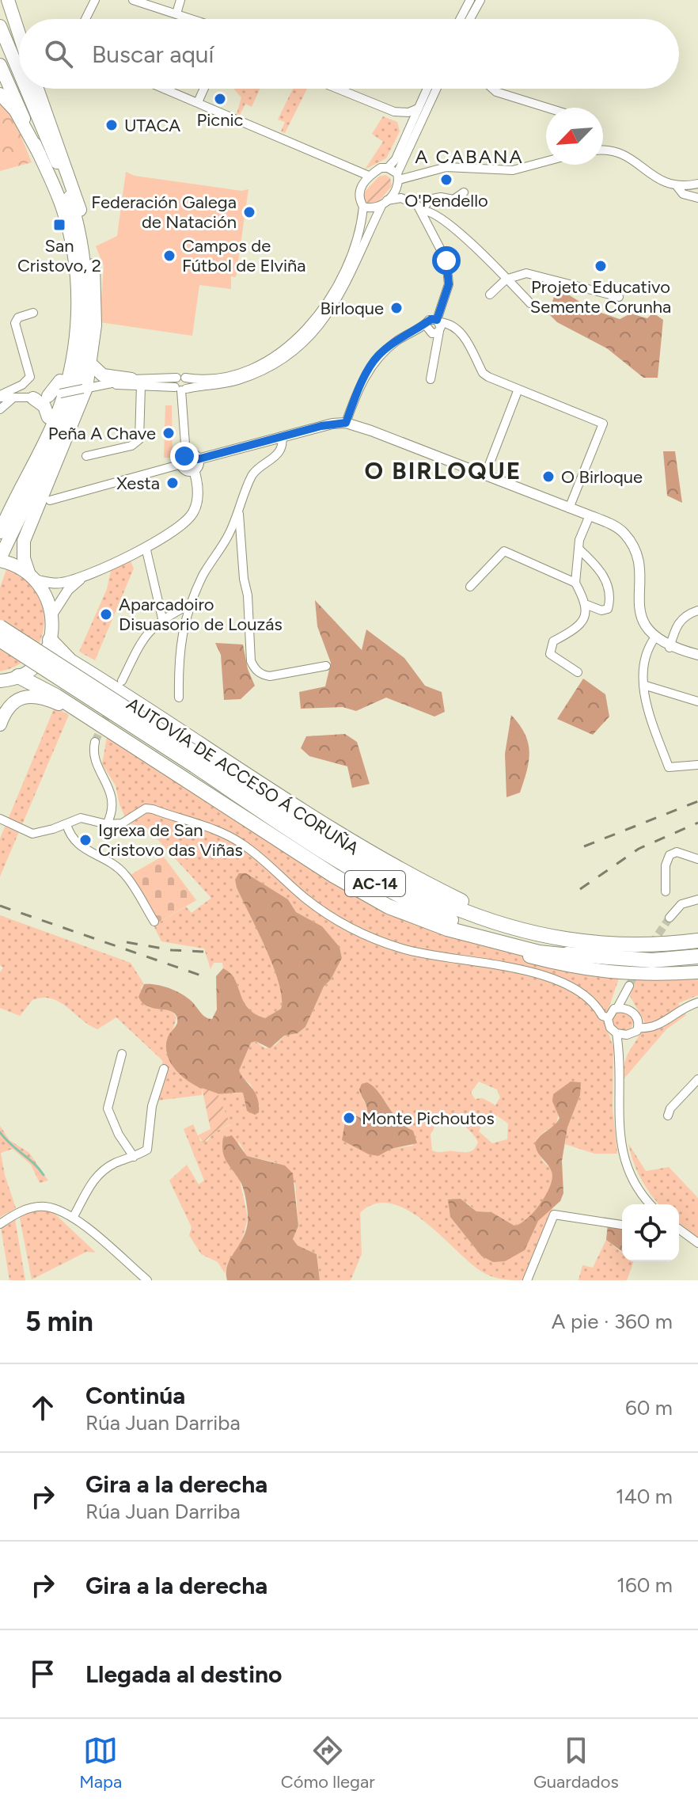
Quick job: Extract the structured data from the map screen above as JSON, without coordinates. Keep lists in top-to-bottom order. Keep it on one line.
{"streets":{"highway":["AUTOVÍA DE ACCESO Á CORUÑA","AC-14"]},"districts":["A CABANA","O BIRLOQUE"],"places":{"other":["Picnic","UTACA","O'Pendello","Federación Galega de Natación","Campos de Fútbol de Elviña","Projeto Educativo Semente Corunha","Birloque","Peña A Chave","O Birloque","Xesta","Aparcadoiro Disuasorio de Louzás","Igrexa de San Cristovo das Viñas","Monte Pichoutos"],"transit":["San Cristovo, 2"]},"north":"bottom left","page":{"search":"Buscar aquí","heading":["5 min","A pie · 360 m"],"list":[["Continúa","Rúa Juan Darriba","60 m"],["Gira a la derecha","Rúa Juan Darriba","140 m"],["Gira a la derecha","160 m"],"Llegada al destino"],"nav":["Mapa","Cómo llegar","Guardados"]}}
